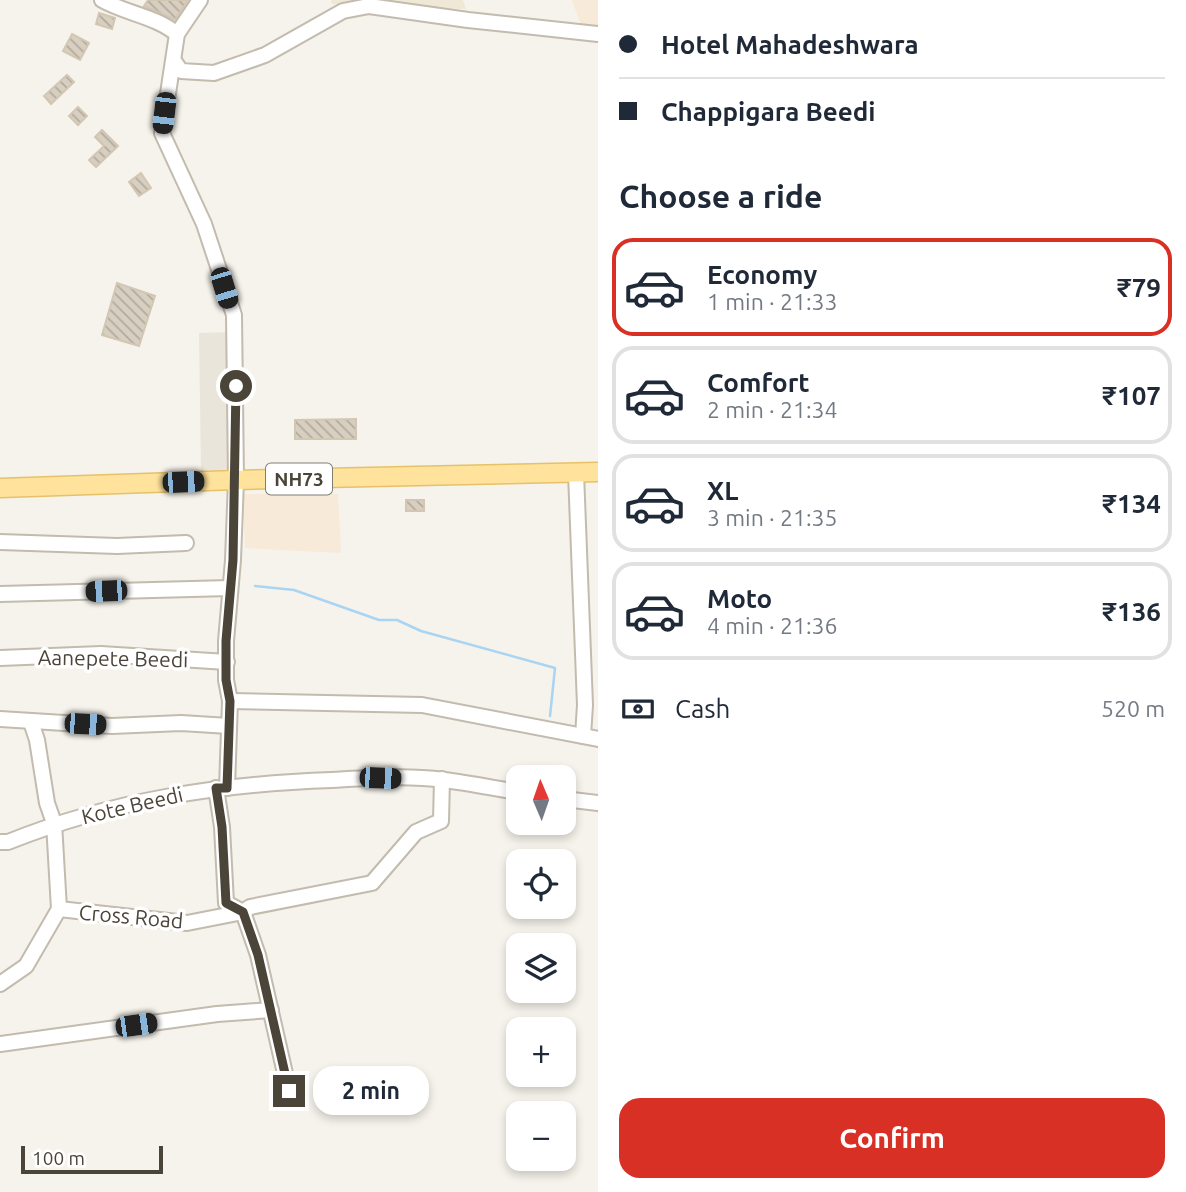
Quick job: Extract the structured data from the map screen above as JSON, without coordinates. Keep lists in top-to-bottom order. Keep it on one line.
{"streets":{"main road":["NH73"],"street":["Aanepete Beedi","Kote Beedi","Cross Road"]},"crossings":[["Kote Beedi","Cross Road"]],"scale_bar":"100 m","north":"top","page":{"banner":["Hotel Mahadeshwara","Chappigara Beedi"],"heading":"Choose a ride","list":[{"name":"Economy","note":"1 min · 21:33","value":"₹79"},{"name":"Comfort","note":"2 min · 21:34","value":"₹107"},{"name":"XL","note":"3 min · 21:35","value":"₹134"},{"name":"Moto","note":"4 min · 21:36","value":"₹136"}],"pay":["Cash","520 m"],"map_buttons":["+","−"],"bubble":"2 min","buttons":"Confirm","scale":"100 m"}}
